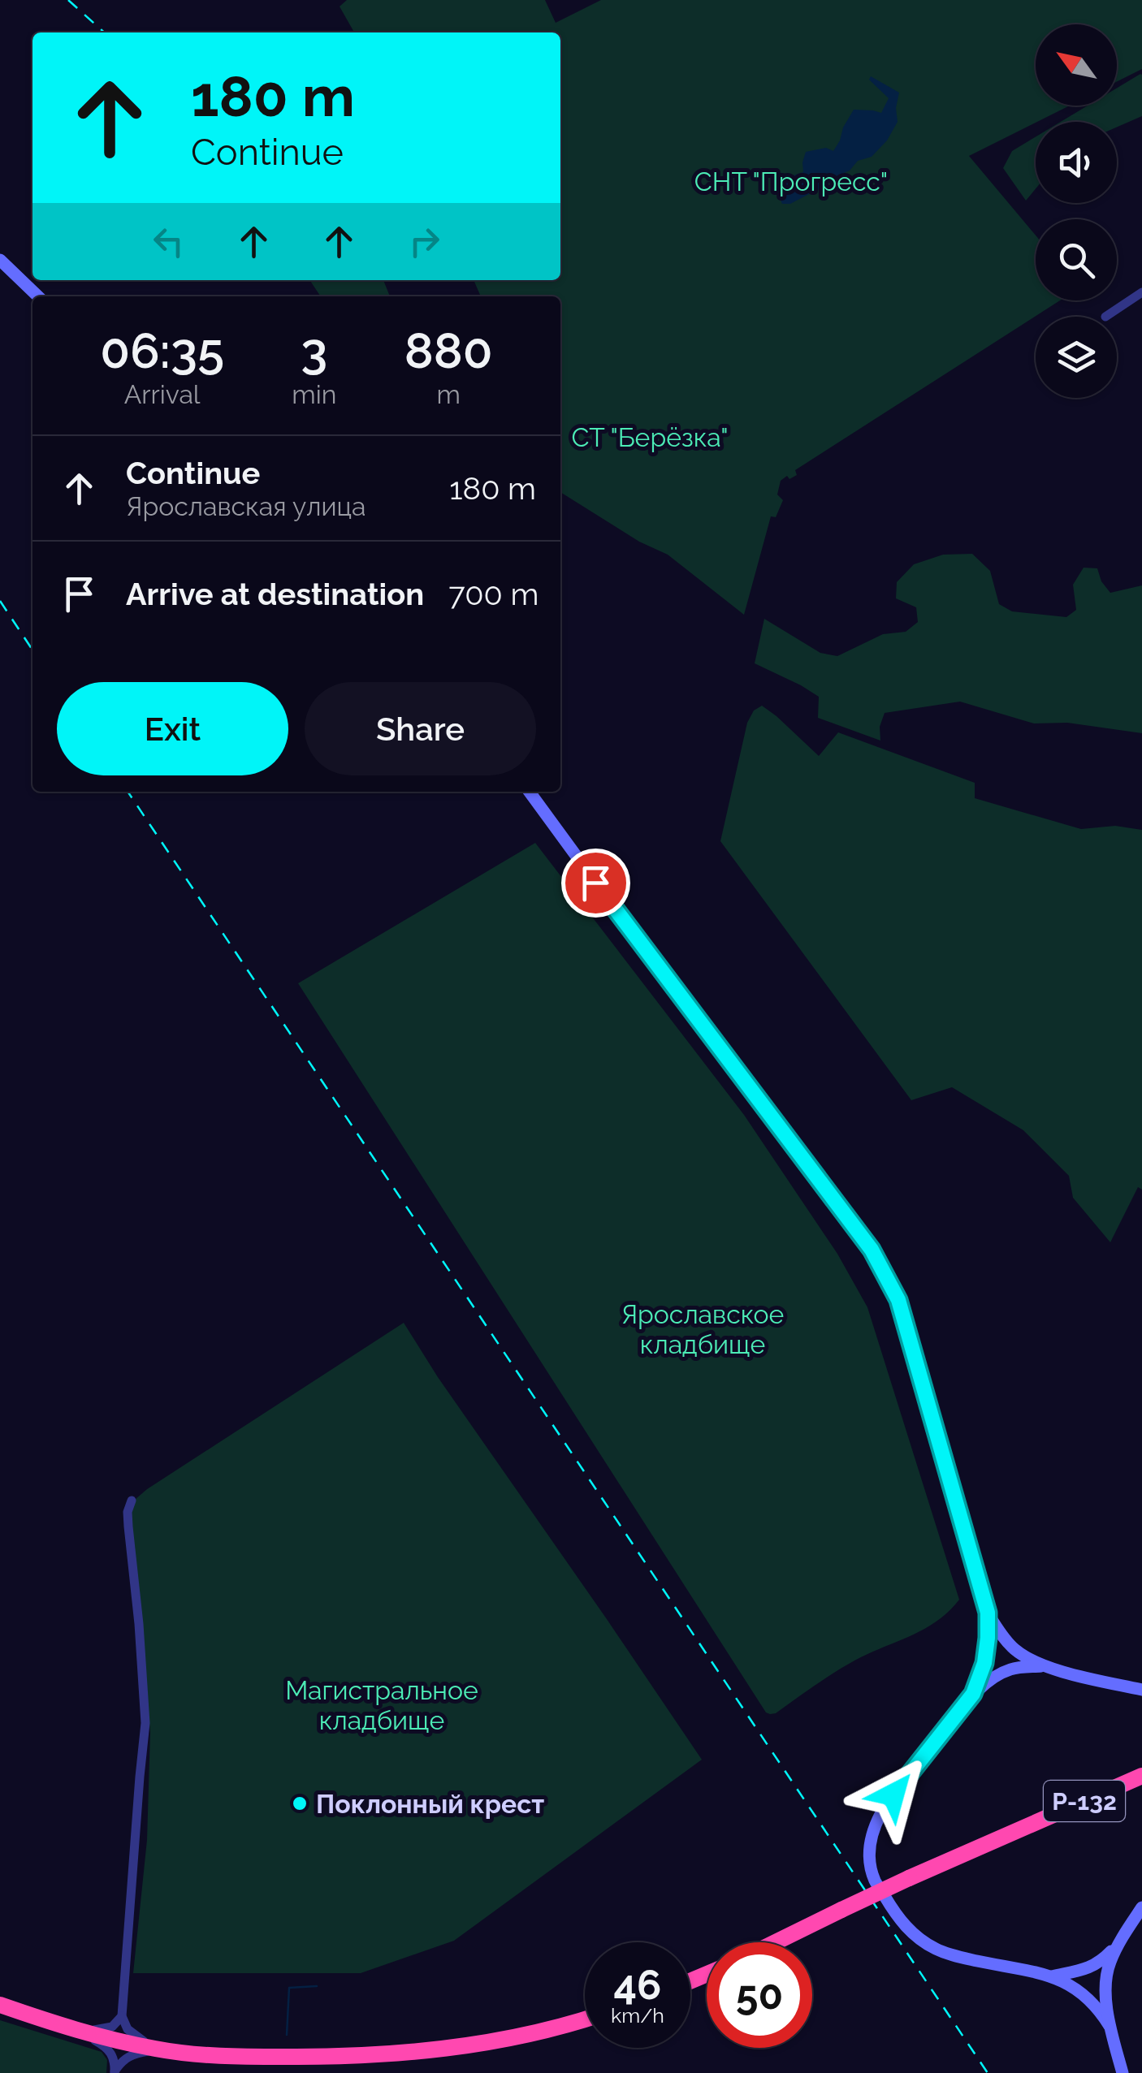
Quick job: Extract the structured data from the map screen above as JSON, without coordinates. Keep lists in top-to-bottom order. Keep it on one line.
{"streets":{"highway":["Р-132"]},"parks":["СНТ \"Прогресс\"","СТ \"Берёзка\"","Ярославское кладбище","Магистральное кладбище"],"places":["Поклонный крест"],"north":"top left","page":{"turn":["180 m","Continue"],"eta":["06:35","Arrival","3","min","880","m"],"list":[{"name":"Continue","note":"Ярославская улица","value":"180 m"},{"name":"Arrive at destination","value":"700 m"}],"buttons":["Exit","Share"],"speed":"46 km/h","limit":"50"}}
